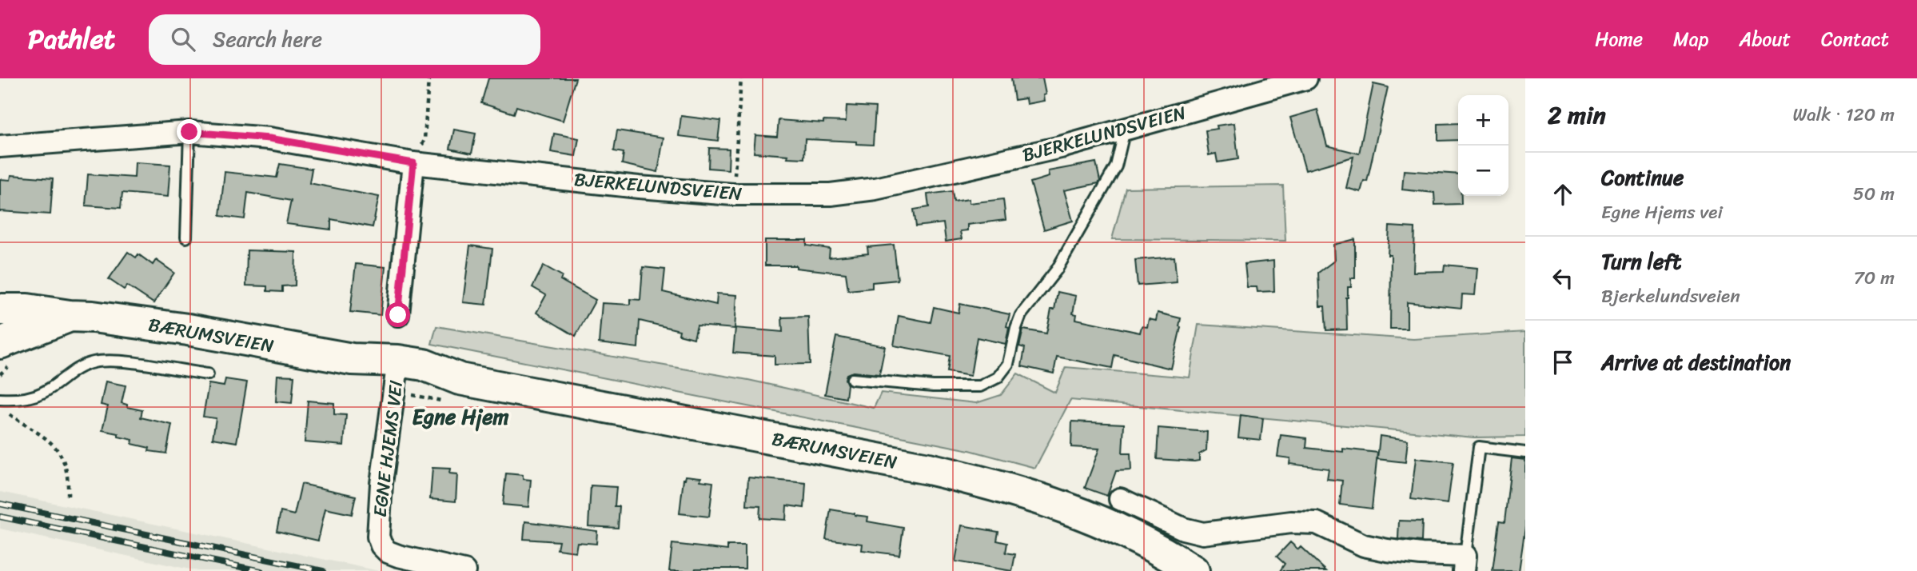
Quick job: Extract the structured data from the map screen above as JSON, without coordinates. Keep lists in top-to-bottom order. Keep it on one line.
{"streets":{"main road":["BÆRUMSVEIEN"],"street":["BJERKELUNDSVEIEN","EGNE HJEMS VEI"]},"crossings":[["BÆRUMSVEIEN","EGNE HJEMS VEI"]],"districts":["Egne Hjem"],"page":{"header":"Pathlet","search":"Search here","nav":["Home","Map","About","Contact"],"heading":["2 min","Walk · 120 m"],"map_buttons":["+","−"],"list":[["Continue","Egne Hjems vei","50 m"],["Turn left","Bjerkelundsveien","70 m"],"Arrive at destination"]}}
